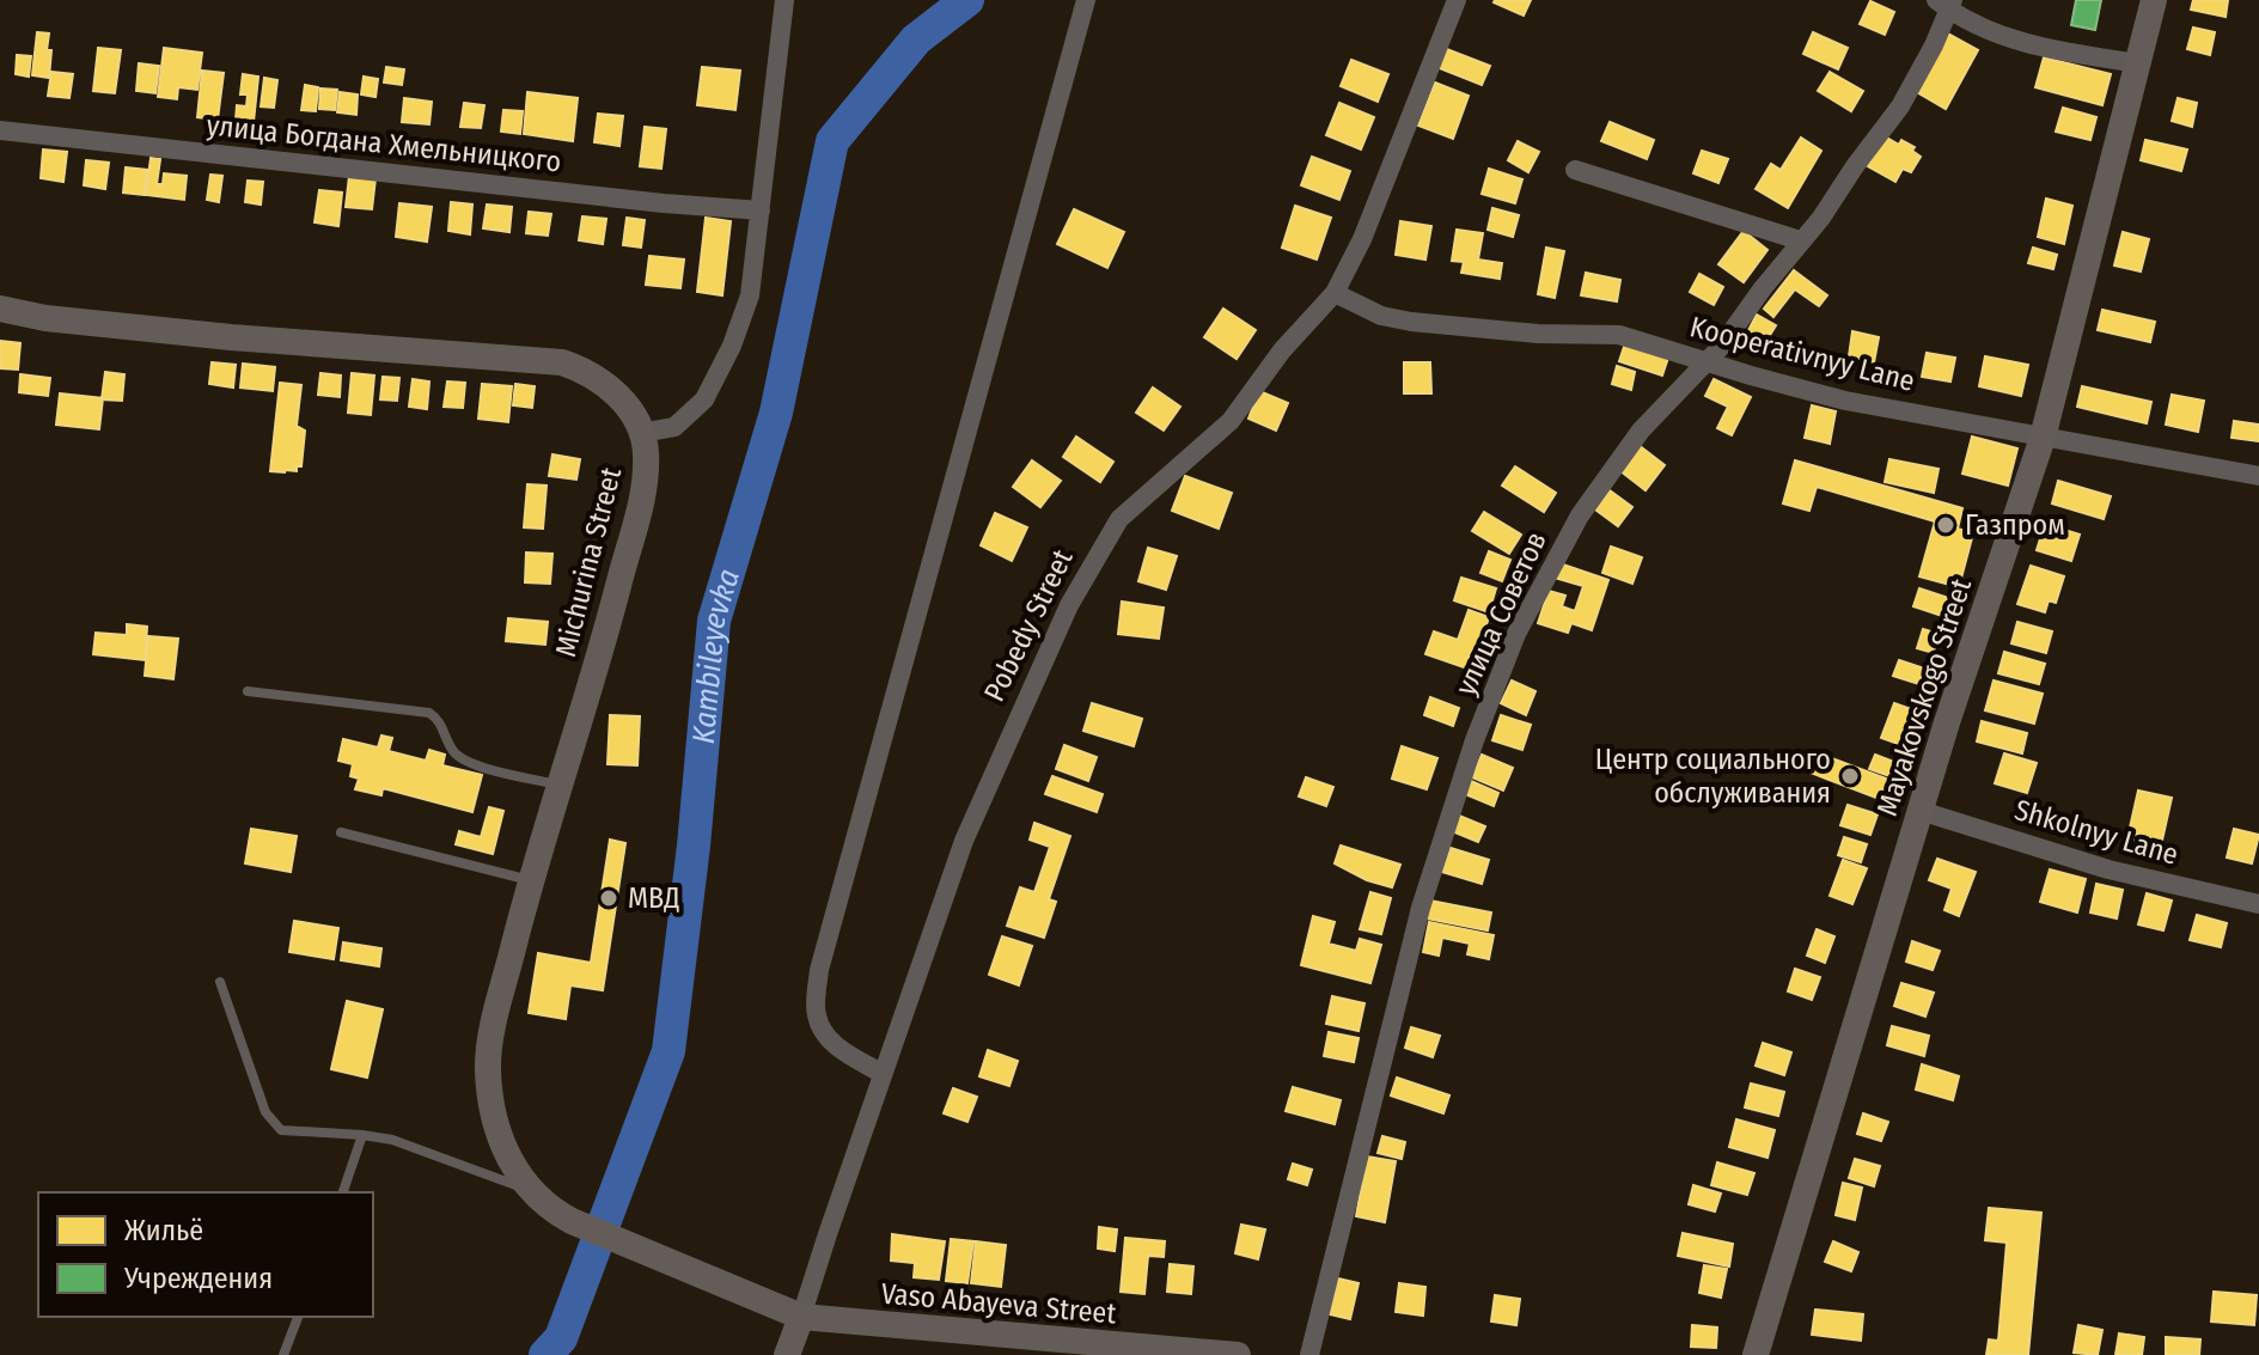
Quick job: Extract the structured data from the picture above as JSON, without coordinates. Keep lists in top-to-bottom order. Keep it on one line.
{"streets":{"street":["улица Богдана Хмельницкого","Kooperativnyy Lane","Michurina Street","улица Советов","Pobedy Street","Mayakovskogo Street","Shkolnyy Lane","Vaso Abayeva Street"]},"crossings":[["Kooperativnyy Lane","улица Советов"],["Kooperativnyy Lane","Pobedy Street"],["Kooperativnyy Lane","Mayakovskogo Street"],["Michurina Street","Vaso Abayeva Street"],["Pobedy Street","Vaso Abayeva Street"],["Mayakovskogo Street","Shkolnyy Lane"]],"water":["Kambileyevka"],"places":["Газпром","Центр социального обслуживания","МВД"],"legend":["Жильё","Учреждения"]}
